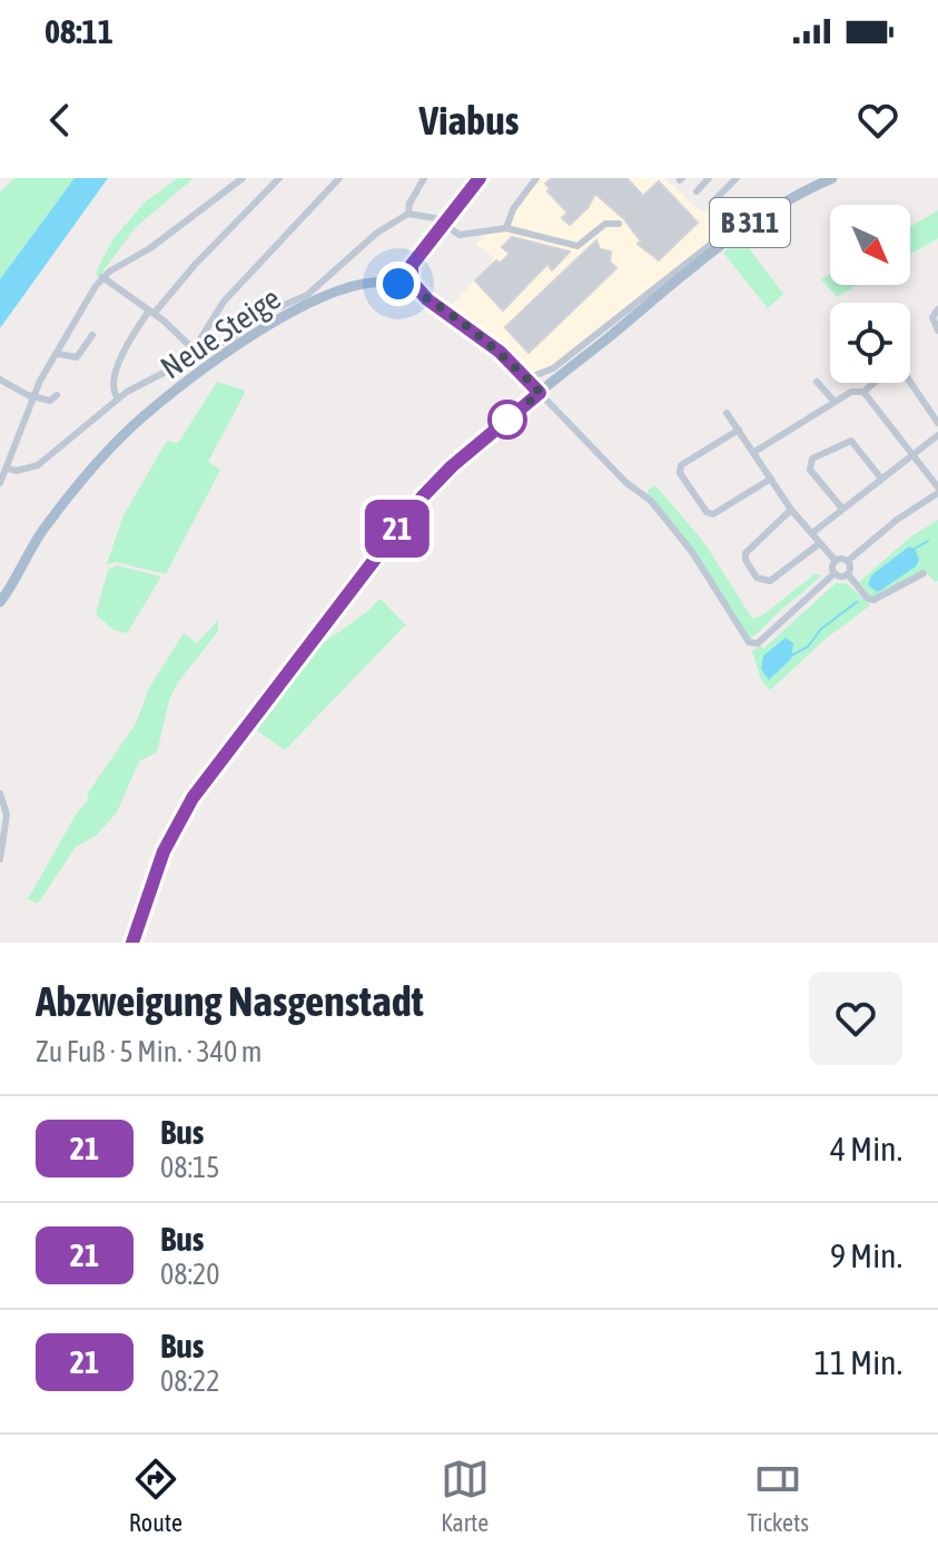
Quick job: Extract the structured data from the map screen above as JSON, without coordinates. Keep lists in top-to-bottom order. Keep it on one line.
{"streets":{"main road":["B 311","Neue Steige"]},"lines":["bus line 21"],"north":"bottom right","page":{"status":"08:11","header":"Viabus","on_map":"21","heading":["Abzweigung Nasgenstadt","Zu Fuß · 5 Min. · 340 m"],"list":[{"mark":"21","name":"Bus","note":"08:15","value":"4 Min."},{"mark":"21","name":"Bus","note":"08:20","value":"9 Min."},{"mark":"21","name":"Bus","note":"08:22","value":"11 Min."}],"tabs":["Route","Karte","Tickets"]}}
